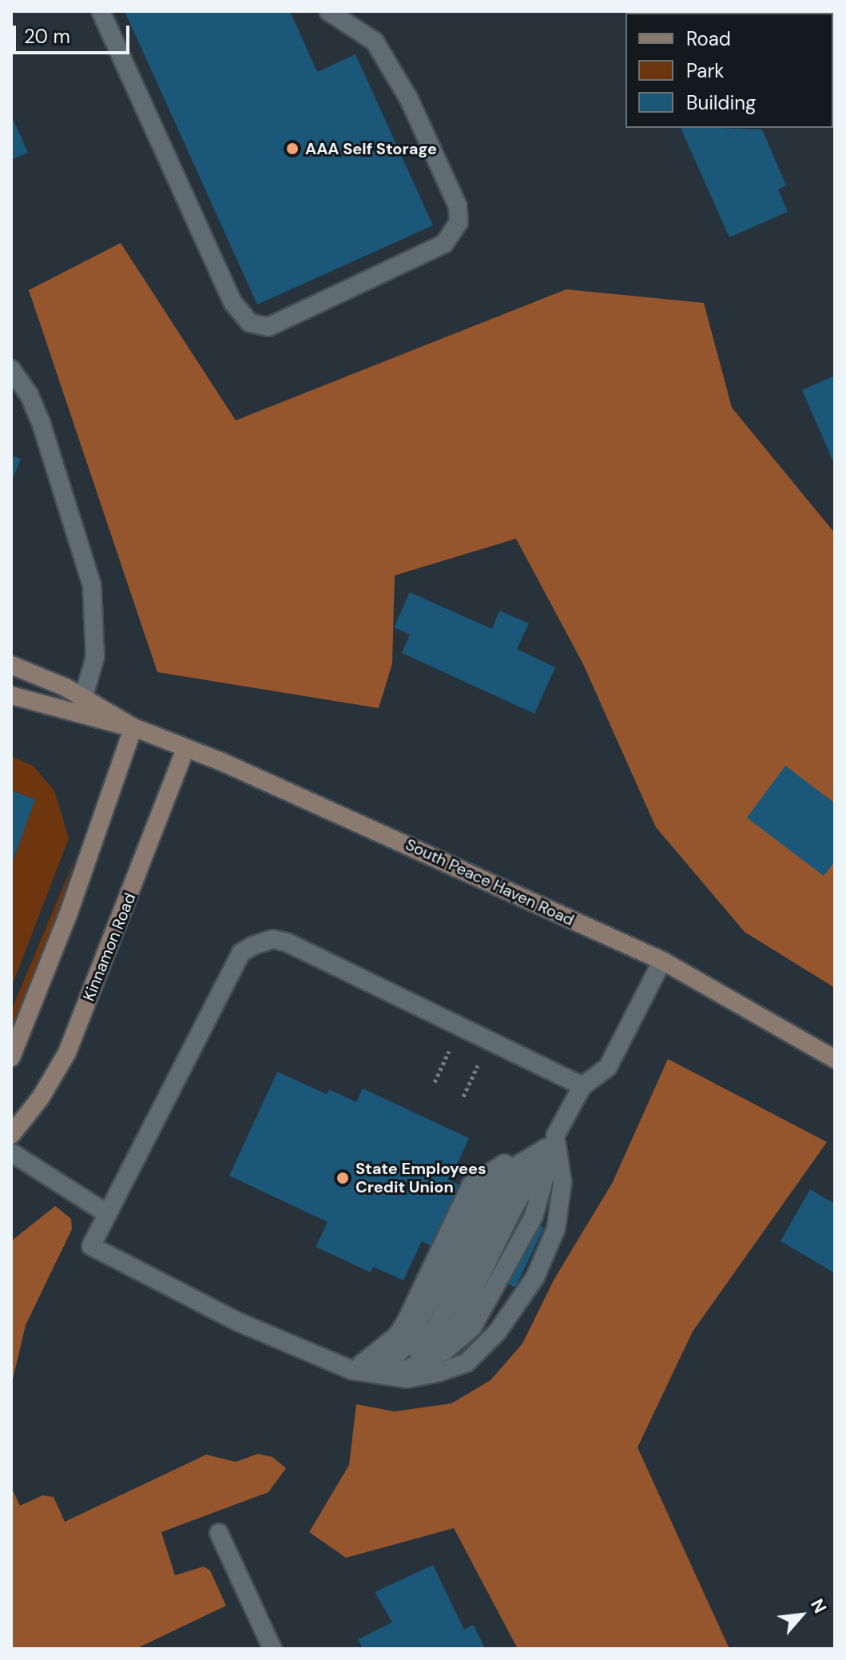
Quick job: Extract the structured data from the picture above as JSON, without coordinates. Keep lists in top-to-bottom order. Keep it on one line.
{"streets":{"main road":["South Peace Haven Road","Kinnamon Road"]},"crossings":[["South Peace Haven Road","Kinnamon Road"]],"places":["AAA Self Storage","State Employees Credit Union"],"legend":["Road","Park","Building"],"scale_bar":"20 m","north":"top right"}
